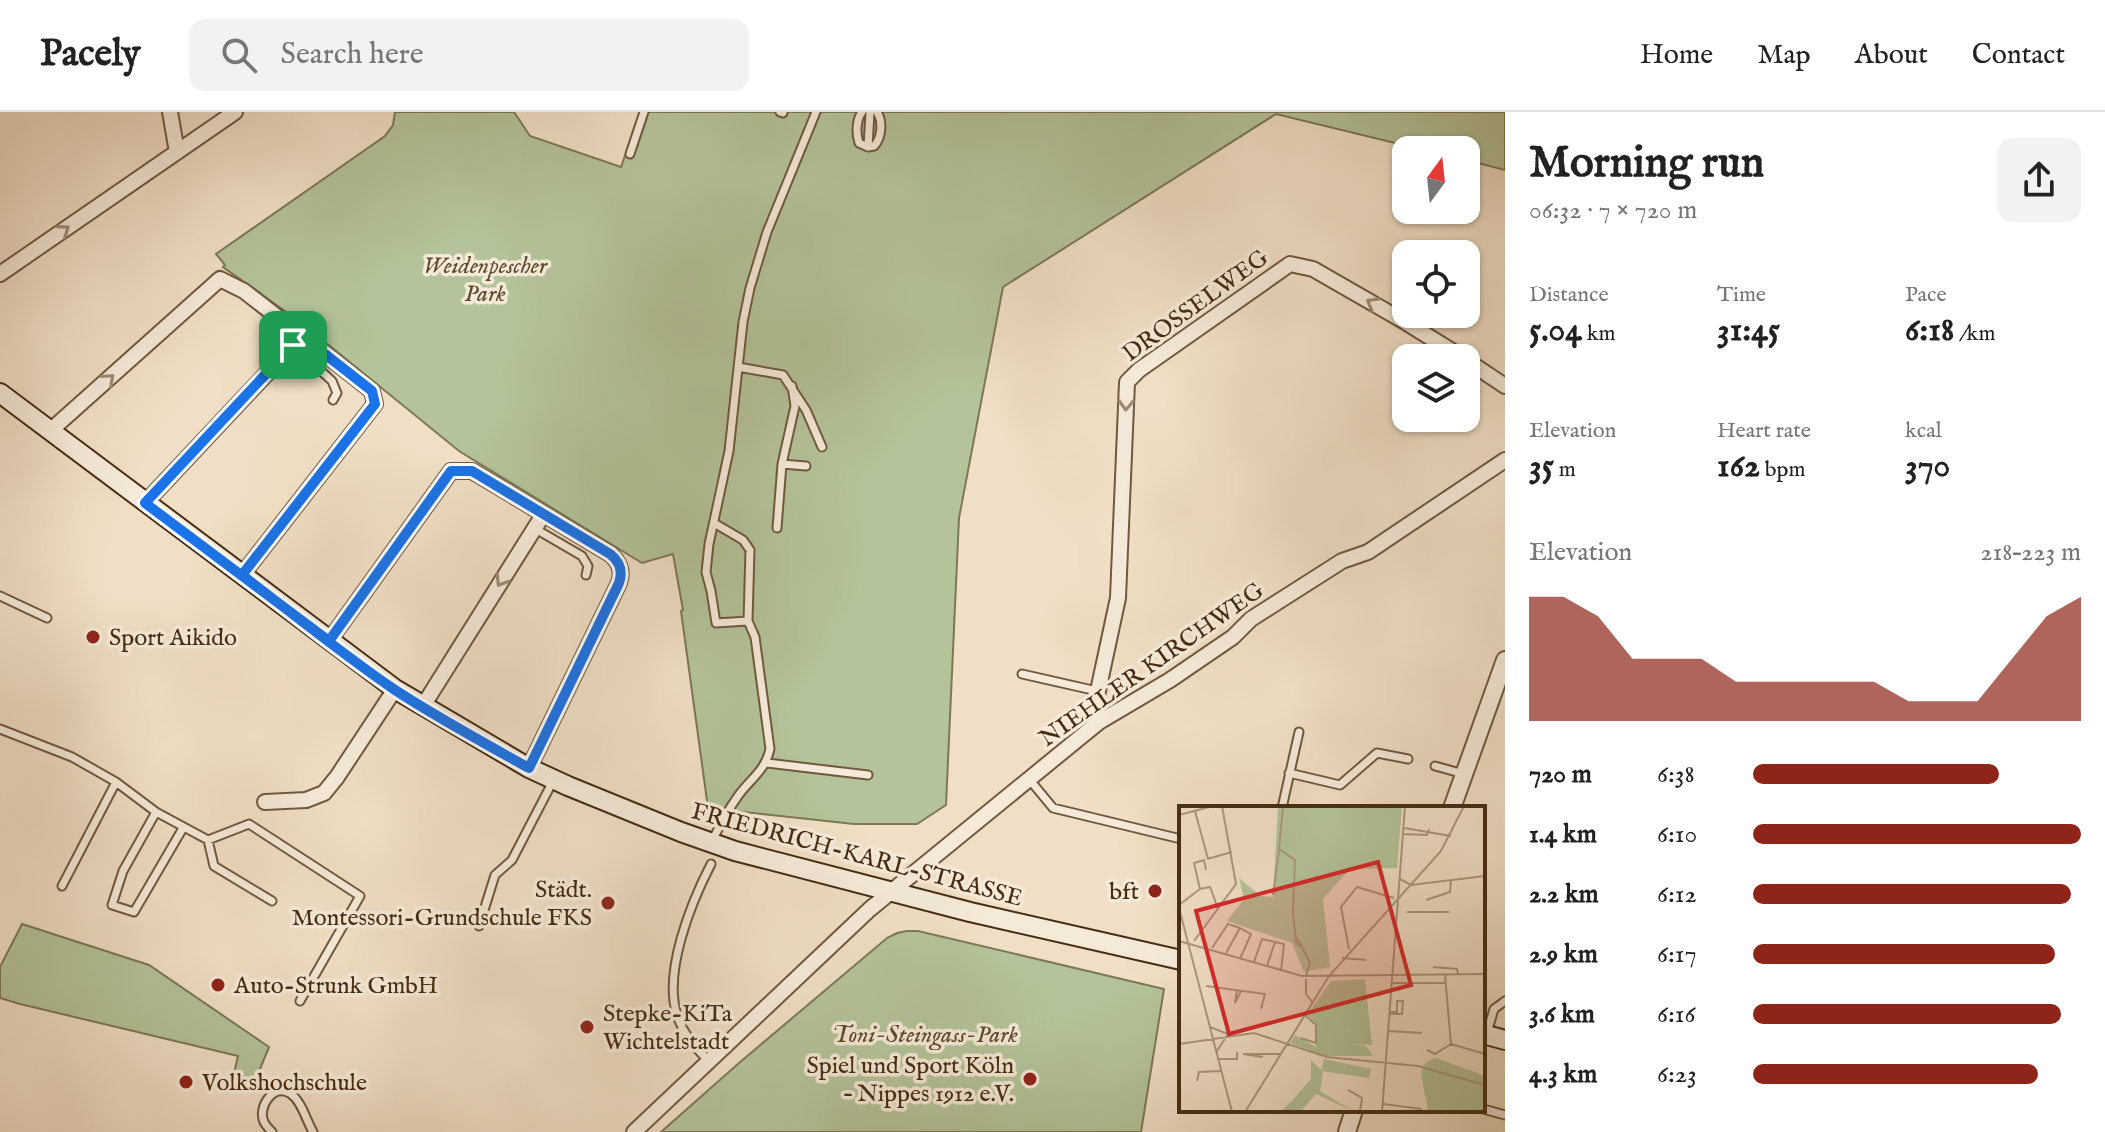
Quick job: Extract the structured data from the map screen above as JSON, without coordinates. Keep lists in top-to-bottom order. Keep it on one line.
{"streets":{"main road":["FRIEDRICH-KARL-STRASSE"],"street":["DROSSELWEG","NIEHLER KIRCHWEG"]},"crossings":[["DROSSELWEG","NIEHLER KIRCHWEG"],["NIEHLER KIRCHWEG","FRIEDRICH-KARL-STRASSE"]],"parks":["Weidenpescher Park","Toni-Steingass-Park"],"places":["Sport Aikido","bft","Städt. Montessori-Grundschule FKS","Auto-Strunk GmbH","Stepke-KiTa Wichtelstadt","Spiel und Sport Köln – Nippes 1912 e.V.","Volkshochschule"],"north":"top","page":{"header":"Pacely","search":"Search here","nav":["Home","Map","About","Contact"],"heading":["Morning run","06:32 · 7 × 720 m"],"stats":[["Distance","5.04 km"],["Time","31:45"],["Pace","6:18 /km"],["Elevation","35 m"],["Heart rate","162 bpm"],["kcal","370"]],"chart":["Elevation","218–223 m"],"list":[{"name":"720 m","note":"6:38"},{"name":"1.4 km","note":"6:10"},{"name":"2.2 km","note":"6:12"},{"name":"2.9 km","note":"6:17"},{"name":"3.6 km","note":"6:16"},{"name":"4.3 km","note":"6:23"}]}}
